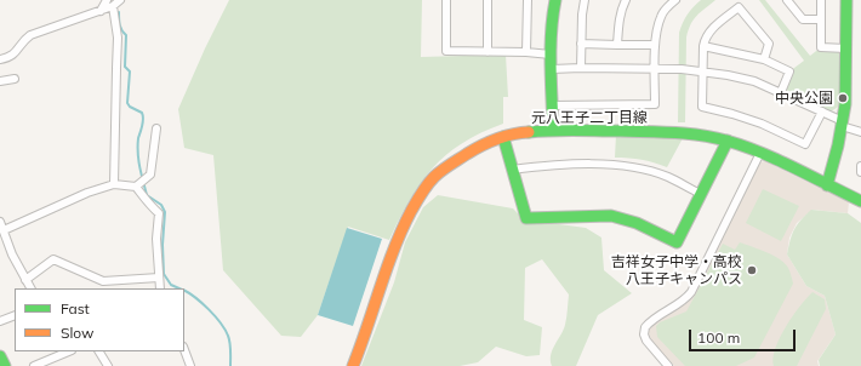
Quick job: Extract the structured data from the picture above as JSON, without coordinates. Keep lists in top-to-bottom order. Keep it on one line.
{"streets":{"street":["元八王子二丁目線"]},"places":["中央公園","吉祥女子中学・高校 八王子キャンパス"],"legend":["Fast","Slow"],"scale_bar":"100 m"}
